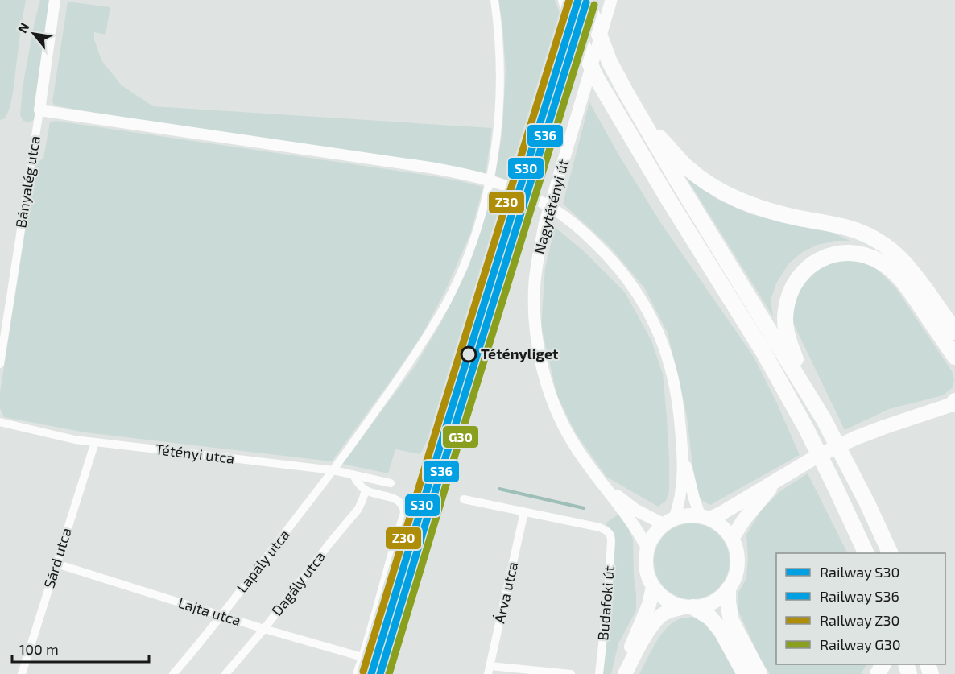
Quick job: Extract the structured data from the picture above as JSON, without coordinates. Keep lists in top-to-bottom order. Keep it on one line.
{"streets":{"main road":["Nagytétényi út","Budafoki út"],"street":["Bányalég utca","Tétényi utca","Sárd utca","Lapály utca","Dagály utca","Árva utca","Lajta utca"]},"crossings":[["Nagytétényi út","Budafoki út"],["Tétényi utca","Sárd utca"],["Tétényi utca","Lapály utca"],["Sárd utca","Lajta utca"],["Lapály utca","Lajta utca"],["Dagály utca","Lajta utca"],["Árva utca","Budafoki út"]],"places":["Tétényliget"],"lines":["rail line S30","rail line Z30","rail line S36","rail line G30"],"legend":["Railway S30","Railway S36","Railway Z30","Railway G30"],"scale_bar":"100 m","north":"top left"}
